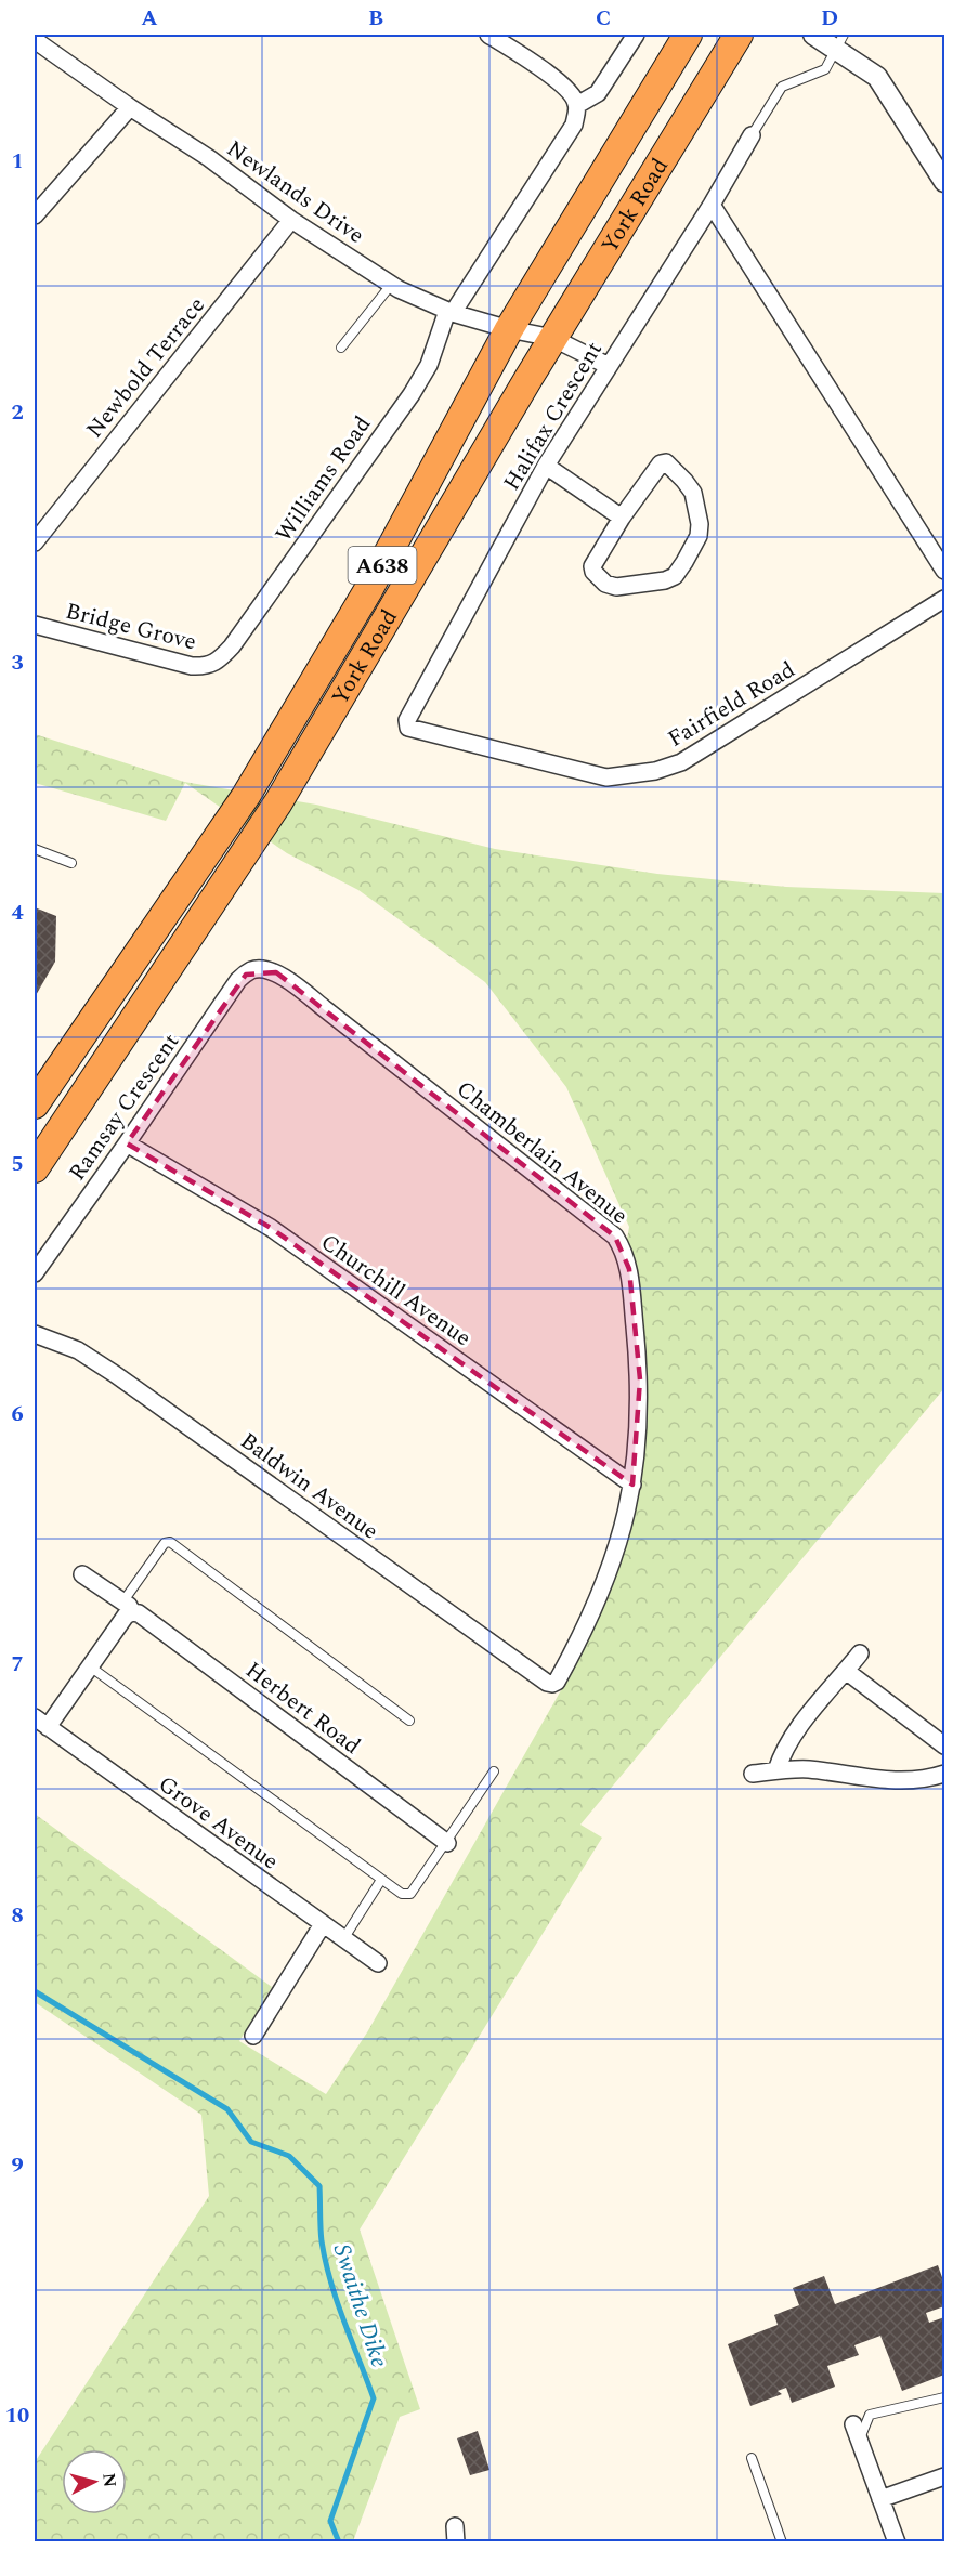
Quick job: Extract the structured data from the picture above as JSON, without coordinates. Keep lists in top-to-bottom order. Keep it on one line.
{"streets":{"highway":["York Road","A638"],"street":["Newlands Drive","Newbold Terrace","Halifax Crescent","Williams Road","Bridge Grove","Fairfield Road","Ramsay Crescent","Chamberlain Avenue","Churchill Avenue","Baldwin Avenue","Herbert Road","Grove Avenue"]},"crossings":[["Newlands Drive","York Road"],["Newlands Drive","Newbold Terrace"],["Newlands Drive","Halifax Crescent"],["Newlands Drive","Williams Road"],["Halifax Crescent","Fairfield Road"],["Williams Road","Bridge Grove"],["Ramsay Crescent","Chamberlain Avenue"],["Ramsay Crescent","Churchill Avenue"],["Chamberlain Avenue","Churchill Avenue"],["Chamberlain Avenue","Baldwin Avenue"]],"water":["Swaithe Dike"],"north":"right","grid":{"columns":["A","B","C","D"],"rows":["1","2","3","4","5","6","7","8","9","10"]}}
